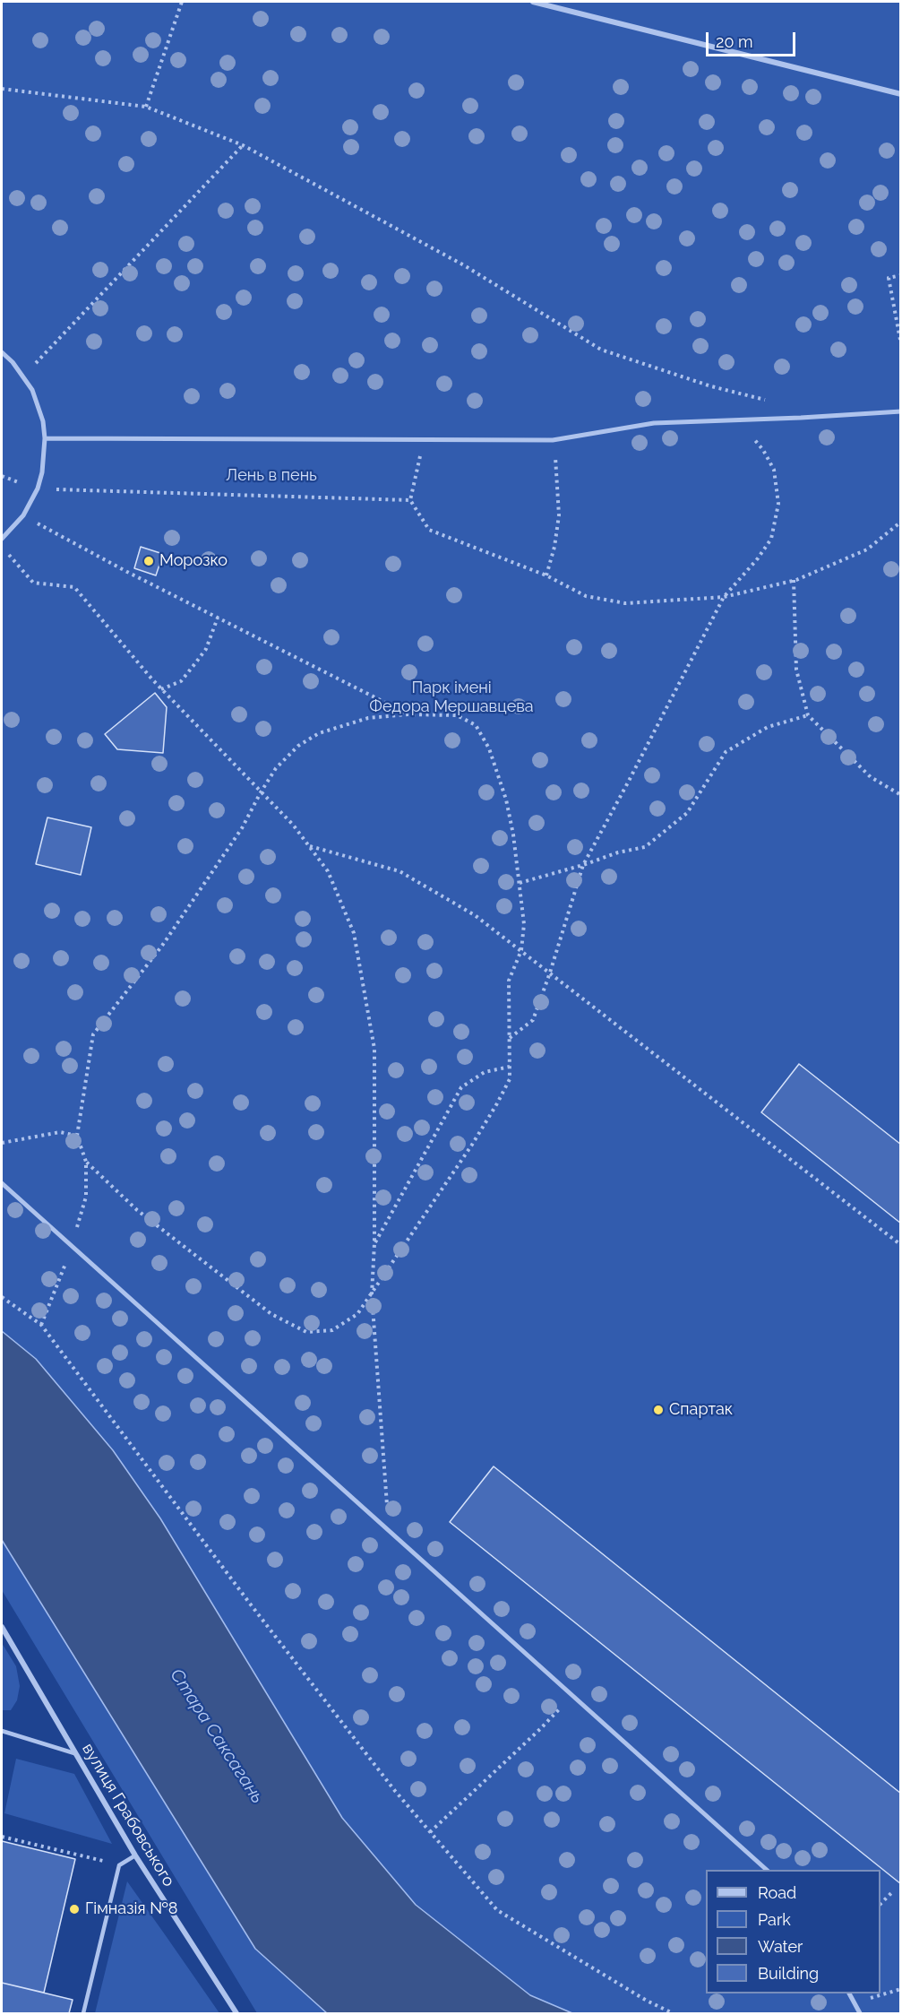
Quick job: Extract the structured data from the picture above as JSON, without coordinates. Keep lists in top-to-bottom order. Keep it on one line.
{"streets":{"street":["вулиця Грабовського"]},"water":["Стара Саксагань"],"parks":["Лень в пень","Парк імені Федора Мершавцева"],"places":["Морозко","Спартак","Гімназія №8"],"legend":["Road","Park","Water","Building"],"scale_bar":"20 m"}
